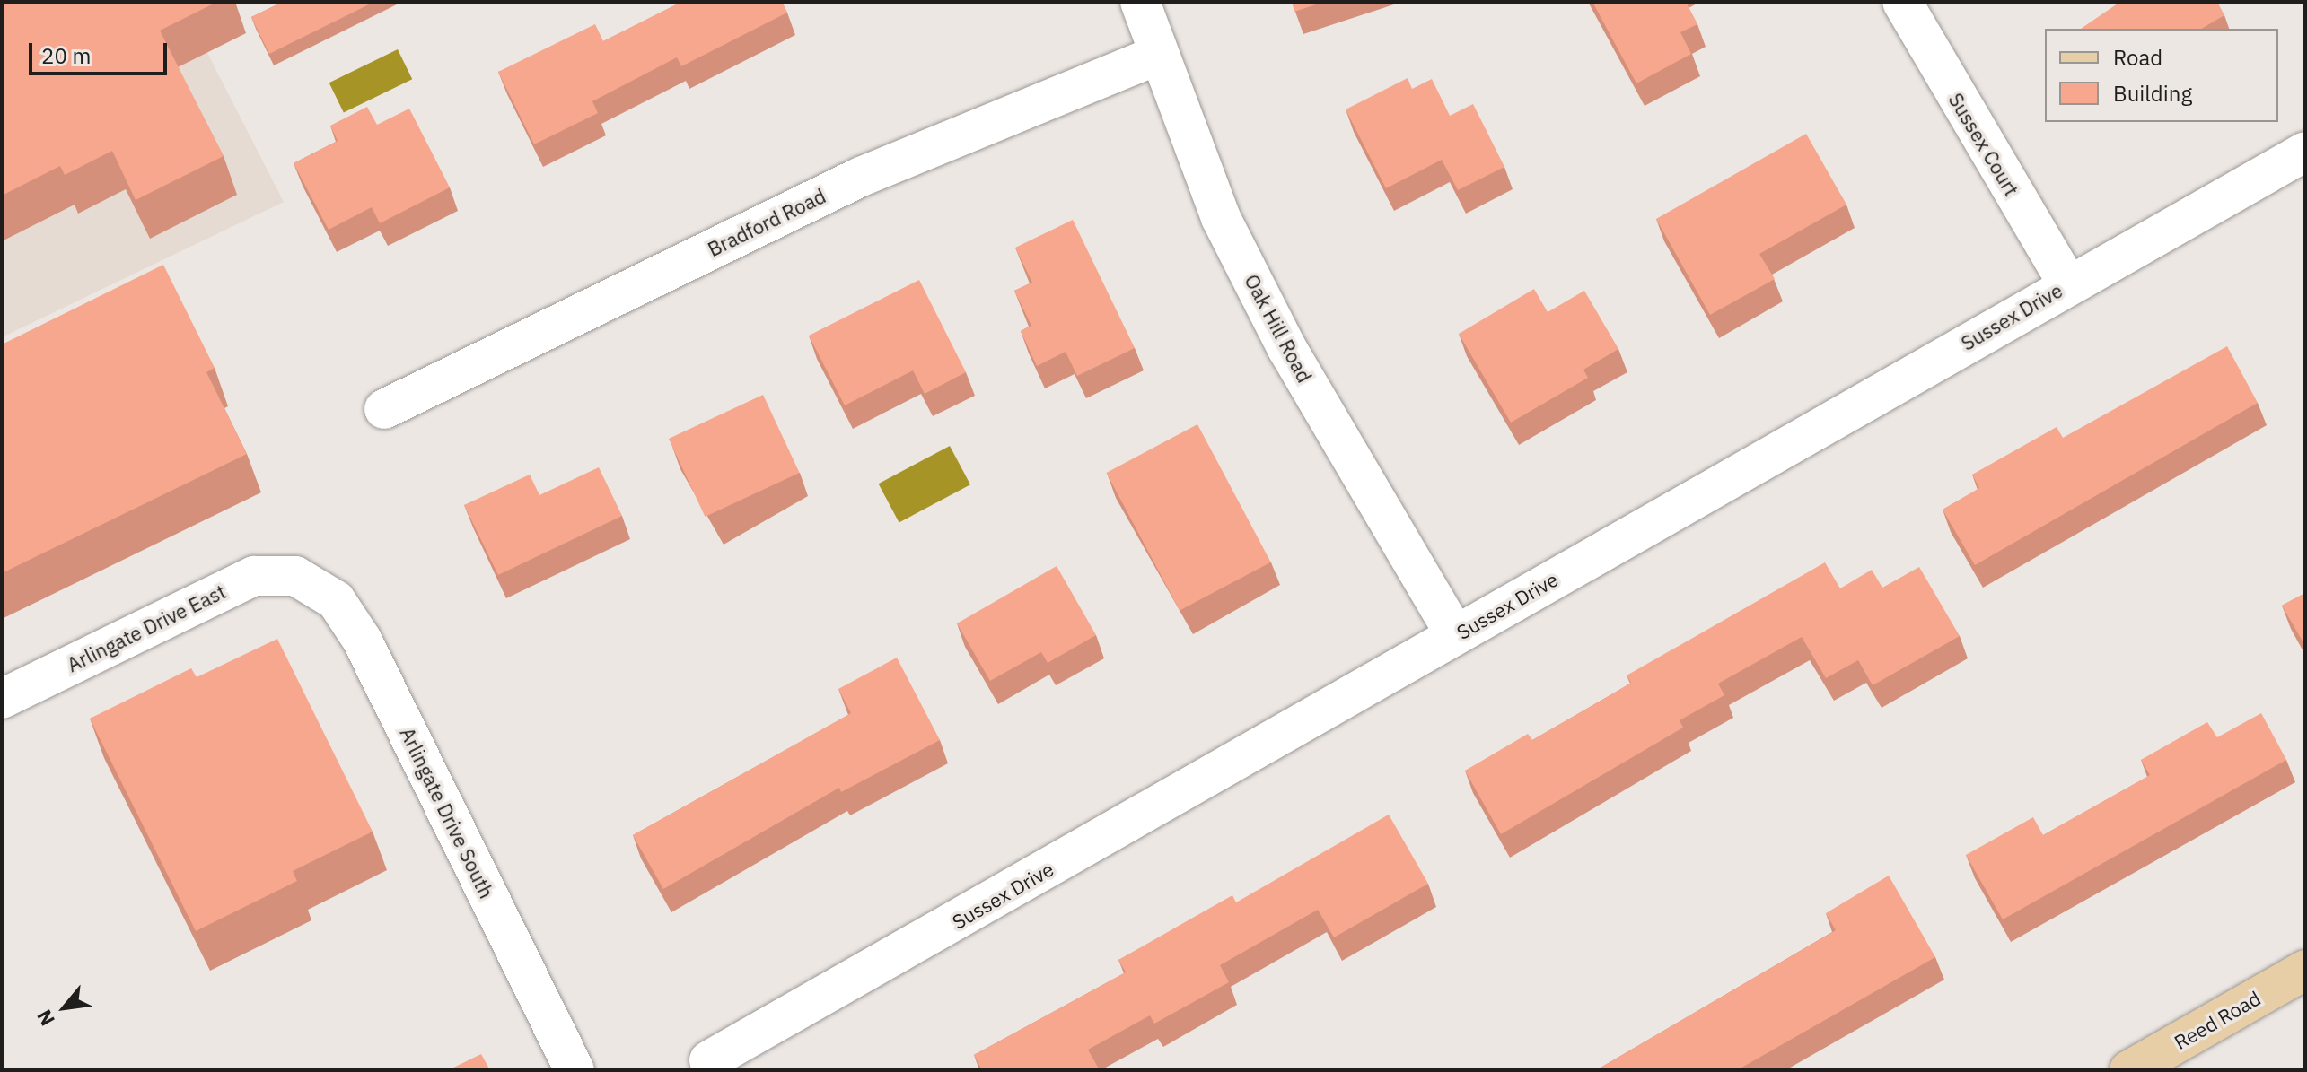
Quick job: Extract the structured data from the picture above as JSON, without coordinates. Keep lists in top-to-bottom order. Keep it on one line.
{"streets":{"main road":["Reed Road"],"street":["Sussex Court","Bradford Road","Sussex Drive","Oak Hill Road","Arlingate Drive East","Arlingate Drive South"]},"crossings":[["Sussex Court","Sussex Drive"],["Bradford Road","Oak Hill Road"],["Sussex Drive","Oak Hill Road"],["Arlingate Drive East","Arlingate Drive South"]],"legend":["Road","Building"],"scale_bar":"20 m","north":"bottom left"}
